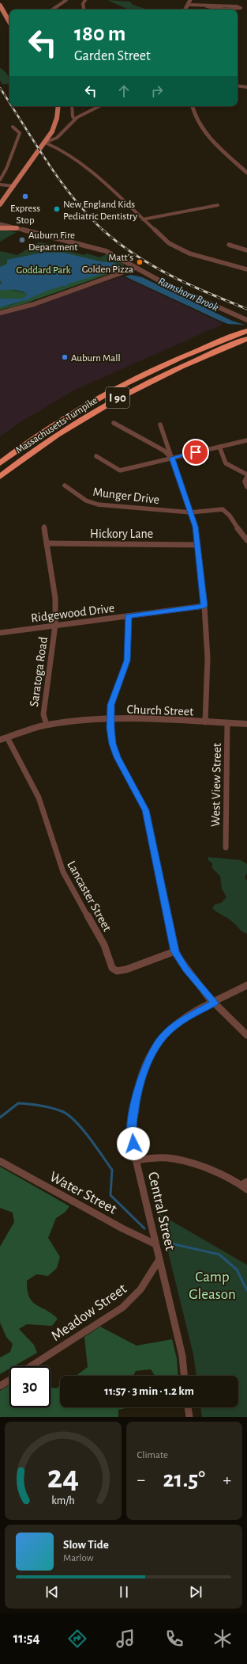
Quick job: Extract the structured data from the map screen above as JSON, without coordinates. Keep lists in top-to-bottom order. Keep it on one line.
{"streets":{"highway":["I 90","Massachusetts Turnpike"],"street":["Munger Drive","Hickory Lane","Ridgewood Drive","Saratoga Road","Church Street","West View Street","Lancaster Street","Water Street","Central Street","Meadow Street"]},"crossings":[["Hickory Lane","Saratoga Road"],["Ridgewood Drive","Saratoga Road"],["Saratoga Road","Church Street"],["Church Street","West View Street"],["Church Street","Lancaster Street"],["Water Street","Central Street"],["Central Street","Meadow Street"]],"water":["Ramshorn Brook"],"parks":["Goddard Park","Camp Gleason"],"places":["Express Stop","New England Kids Pediatric Dentistry","Auburn Fire Department","Matt's Golden Pizza","Auburn Mall"],"page":{"turn":["180 m","Garden Street"],"limit":"30","trip":"11:57 · 3 min · 1.2 km","tile":"Climate","heat":["−","21.5°","+"],"song":["Slow Tide","Marlow"],"tabs":"11:54","gauge":["24","km/h"]}}
